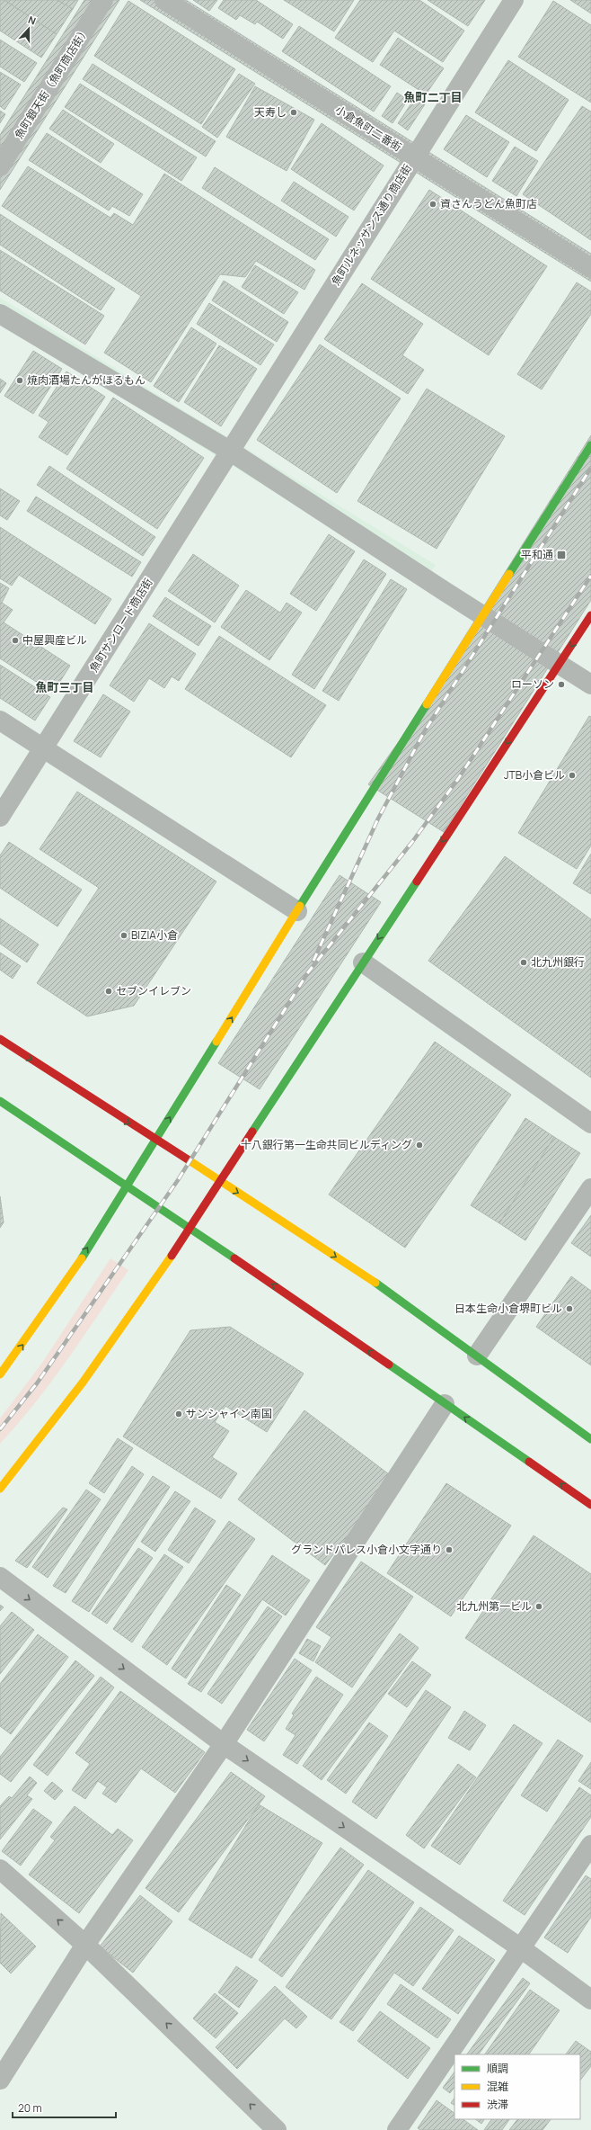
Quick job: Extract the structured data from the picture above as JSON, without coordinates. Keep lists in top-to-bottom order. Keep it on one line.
{"streets":{"street":["魚町銀天街（魚町商店街）","小倉魚町二番街","魚町ルネッサンス通り商店街","魚町サンロード商店街"]},"crossings":[["小倉魚町二番街","魚町ルネッサンス通り商店街"],["魚町ルネッサンス通り商店街","魚町サンロード商店街"]],"districts":["魚町二丁目","魚町三丁目"],"places":{"other":["天寿し","資さんうどん魚町店","焼肉酒場たんがほるもん","中屋興産ビル","ローソン","JTB小倉ビル","BIZIA小倉","北九州銀行","セブンイレブン","十八銀行第一生命共同ビルディング","日本生命小倉堺町ビル","サンシャイン南国","グランドパレス小倉小文字通り","北九州第一ビル"],"transit":["平和通"]},"legend":["順調","混雑","渋滞"],"scale_bar":"20 m","north":"top"}
